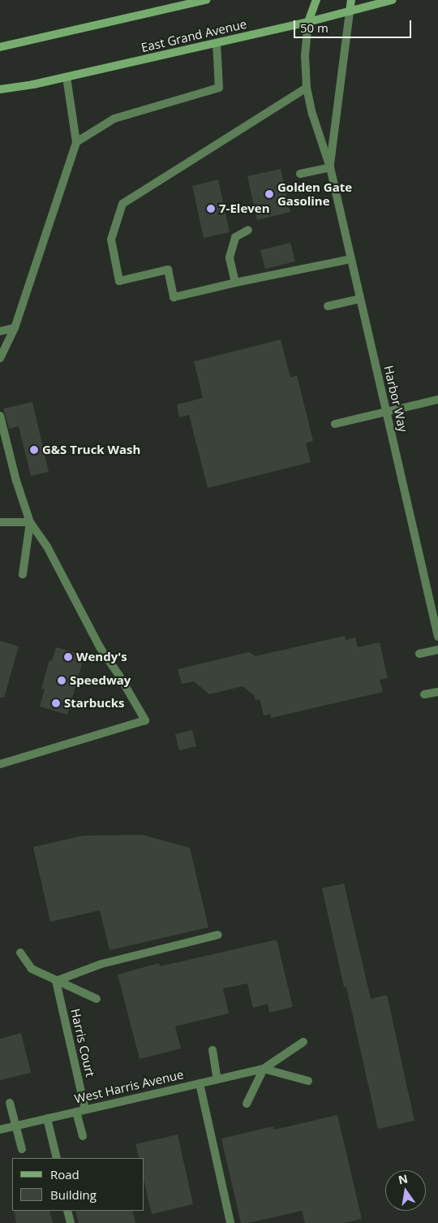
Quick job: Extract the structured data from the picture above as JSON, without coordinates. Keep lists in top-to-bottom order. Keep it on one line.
{"streets":{"main road":["East Grand Avenue"],"street":["Harbor Way","Harris Court","West Harris Avenue"]},"crossings":[["East Grand Avenue","Harbor Way"],["Harris Court","West Harris Avenue"]],"places":["Golden Gate Gasoline","7-Eleven","G&S Truck Wash","Wendy's","Speedway","Starbucks"],"legend":["Road","Building"],"scale_bar":"50 m","north":"top"}
